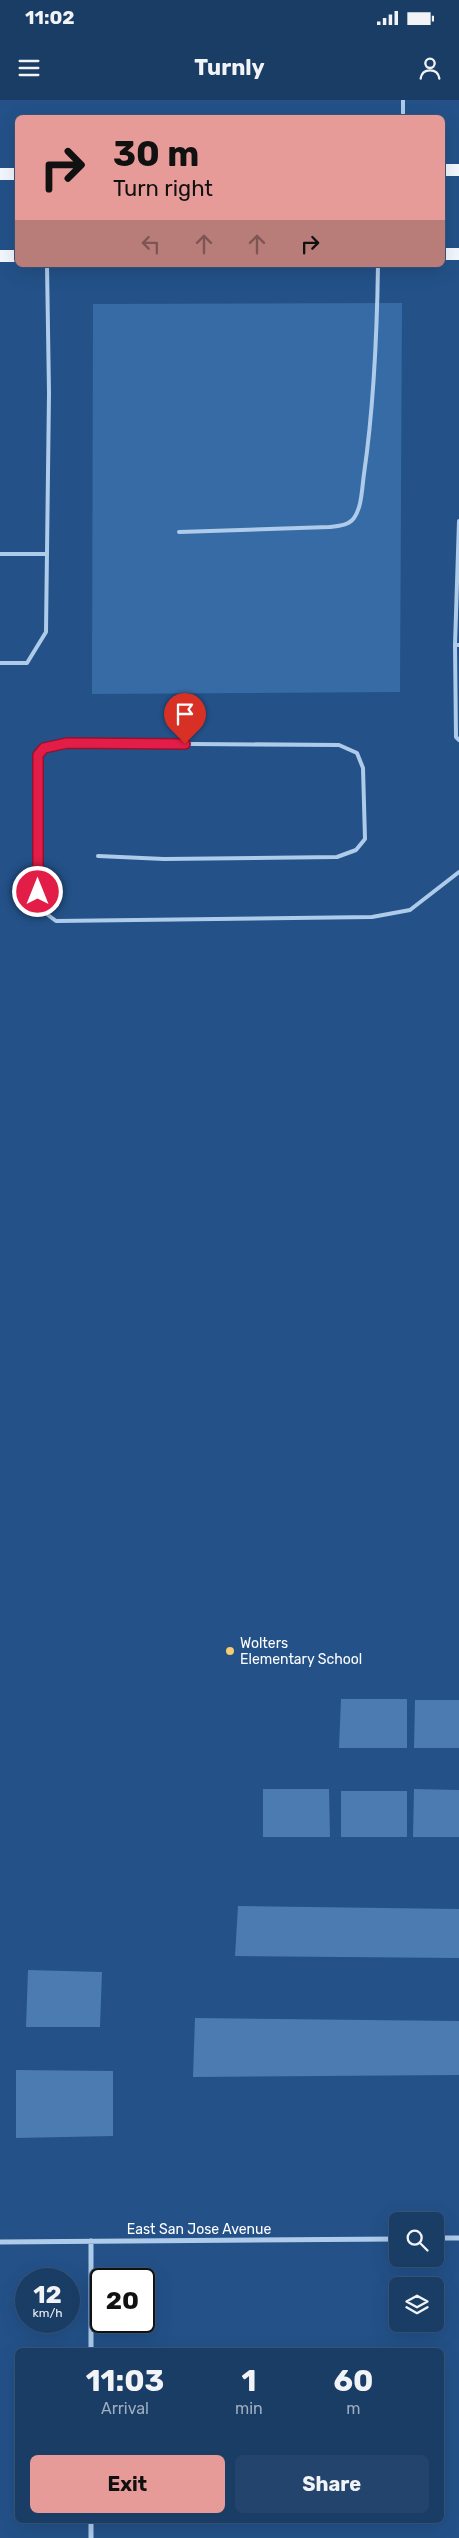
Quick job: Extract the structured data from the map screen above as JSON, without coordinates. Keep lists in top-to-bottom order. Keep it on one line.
{"streets":{"street":["East San Jose Avenue"]},"places":["Wolters Elementary School"],"page":{"status":"11:02","header":"Turnly","turn":["30 m","Turn right"],"speed":"12 km/h","limit":"20","eta":["11:03","Arrival","1","min","60","m"],"buttons":["Exit","Share"]}}
